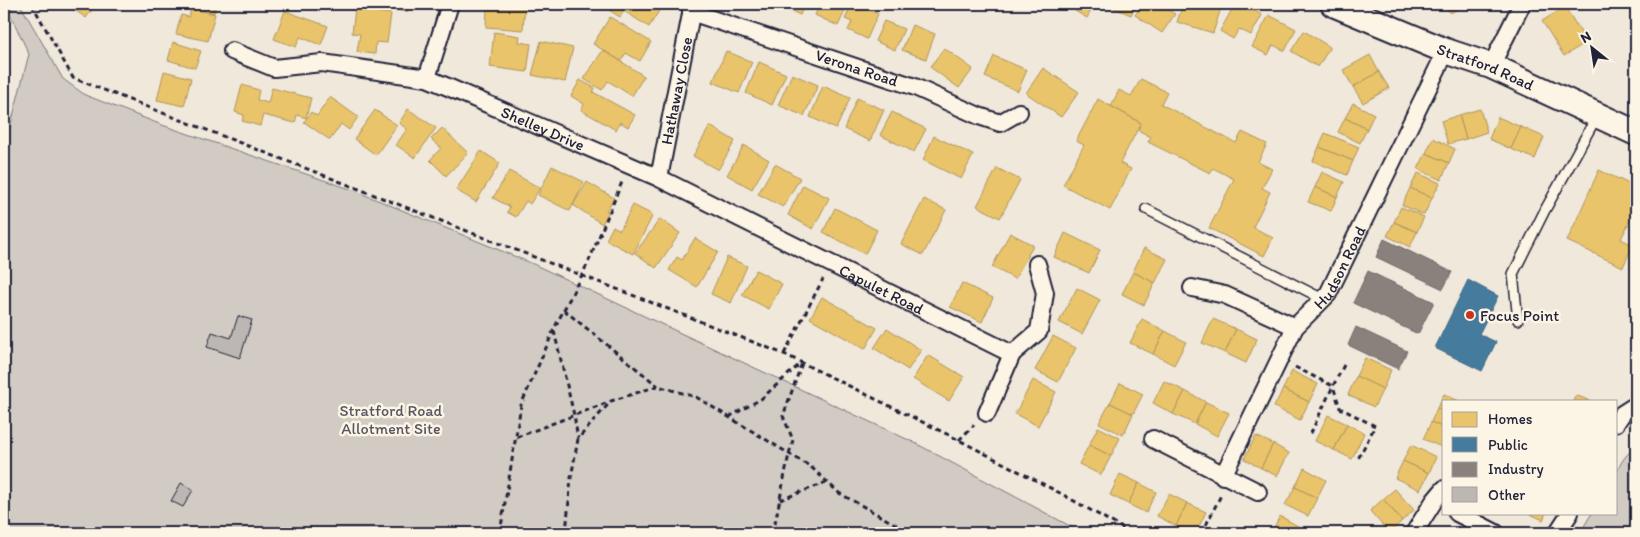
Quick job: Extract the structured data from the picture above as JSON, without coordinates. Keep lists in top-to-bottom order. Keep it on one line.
{"streets":{"street":["Stratford Road","Verona Road","Hathaway Close","Shelley Drive","Hudson Road","Capulet Road"]},"crossings":[["Stratford Road","Hudson Road"],["Verona Road","Hathaway Close"],["Hathaway Close","Shelley Drive"],["Hathaway Close","Capulet Road"],["Shelley Drive","Capulet Road"]],"parks":["Stratford Road Allotment Site"],"places":["Focus Point"],"legend":["Homes","Public","Industry","Other"],"north":"top left"}
